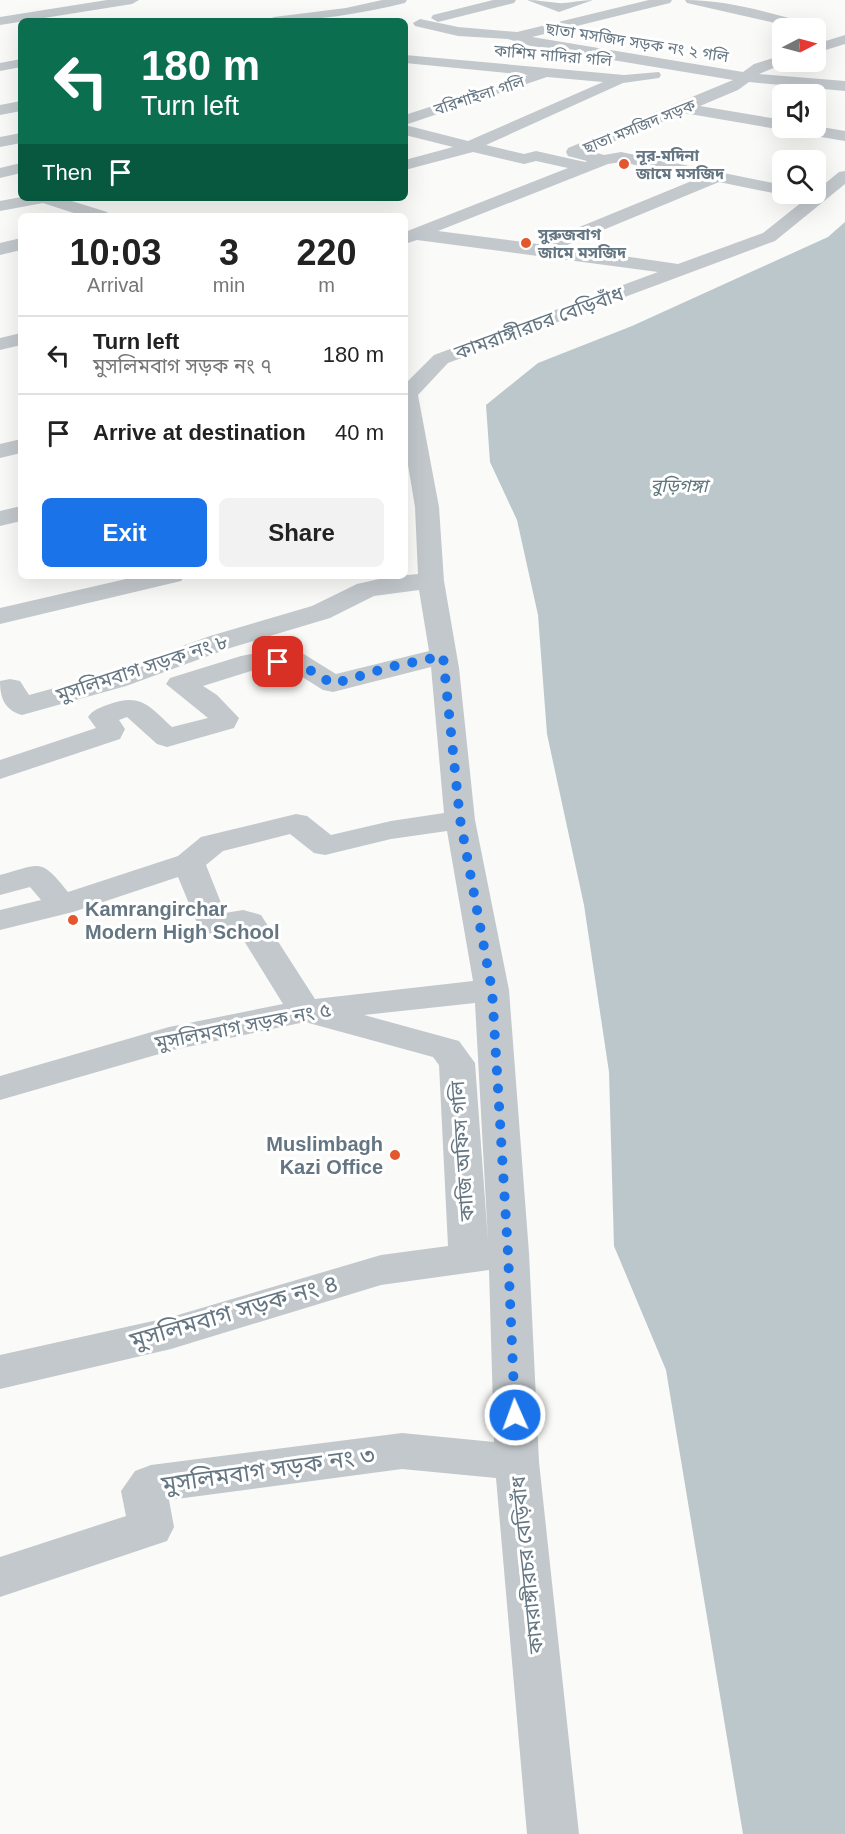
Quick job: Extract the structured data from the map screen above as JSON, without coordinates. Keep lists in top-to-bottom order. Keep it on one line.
{"streets":{"street":["ছাতা মসজিদ সড়ক নং ২ গলি","কাশিম নাদিরা গলি","বরিশাইলা গলি","ছাতা মসজিদ সড়ক","কামরাঙ্গীরচর বেড়িবাঁধ","মুসলিমবাগ সড়ক নং ৮","মুসলিমবাগ সড়ক নং ৫","কাজি অফিস গলি","মুসলিমবাগ সড়ক নং ৪","মুসলিমবাগ সড়ক নং ৩"]},"crossings":[["ছাতা মসজিদ সড়ক নং ২ গলি","কাশিম নাদিরা গলি"],["ছাতা মসজিদ সড়ক নং ২ গলি","ছাতা মসজিদ সড়ক"],["কাশিম নাদিরা গলি","বরিশাইলা গলি"],["কাশিম নাদিরা গলি","ছাতা মসজিদ সড়ক"],["বরিশাইলা গলি","ছাতা মসজিদ সড়ক"],["কামরাঙ্গীরচর বেড়িবাঁধ","মুসলিমবাগ সড়ক নং ৮"],["কামরাঙ্গীরচর বেড়িবাঁধ","মুসলিমবাগ সড়ক নং ৫"],["কামরাঙ্গীরচর বেড়িবাঁধ","মুসলিমবাগ সড়ক নং ৪"],["কামরাঙ্গীরচর বেড়িবাঁধ","মুসলিমবাগ সড়ক নং ৩"],["মুসলিমবাগ সড়ক নং ৫","কাজি অফিস গলি"],["কাজি অফিস গলি","মুসলিমবাগ সড়ক নং ৪"]],"water":["বুড়িগঙ্গা"],"places":["নূর-মদিনা জামে মসজিদ","সুরুজবাগ জামে মসজিদ","Kamrangirchar Modern High School","Muslimbagh Kazi Office"],"north":"right","page":{"turn":["180 m","Turn left"],"then":"Then","eta":["10:03","Arrival","3","min","220","m"],"list":[{"name":"Turn left","note":"মুসলিমবাগ সড়ক নং ৭","value":"180 m"},{"name":"Arrive at destination","value":"40 m"}],"buttons":["Exit","Share"]}}
